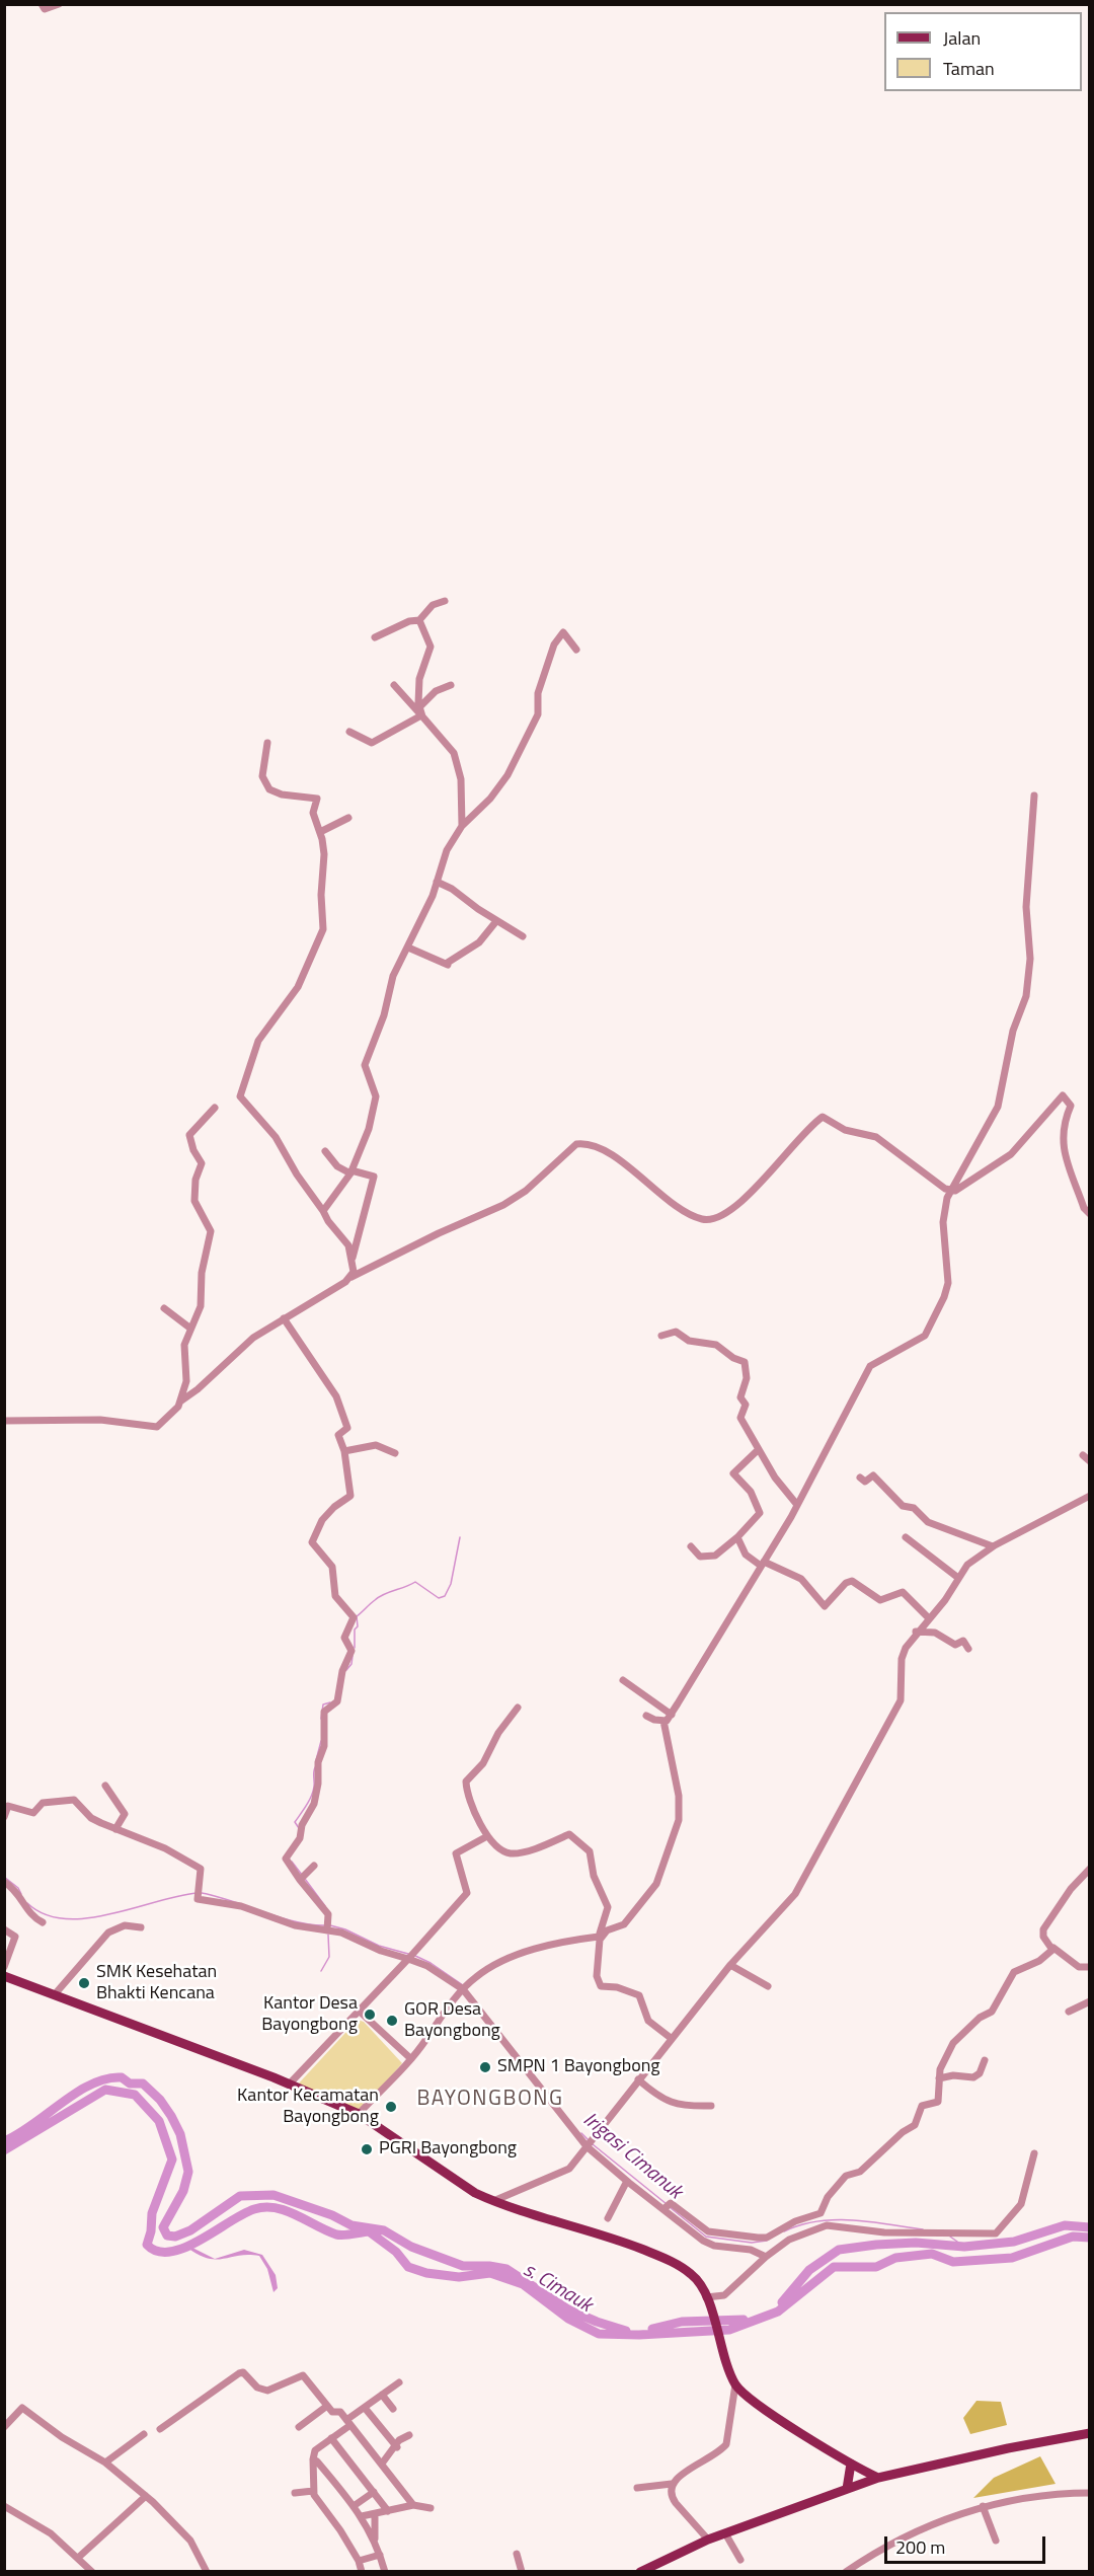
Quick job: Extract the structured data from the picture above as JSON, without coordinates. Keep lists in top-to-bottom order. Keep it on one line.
{"districts":["BAYONGBONG"],"water":["Irigasi Cimanuk","s. Cimauk"],"places":["SMK Kesehatan Bhakti Kencana","Kantor Desa Bayongbong","GOR Desa Bayongbong","SMPN 1 Bayongbong","Kantor Kecamatan Bayongbong","PGRI Bayongbong"],"legend":["Jalan","Taman"],"scale_bar":"200 m"}
